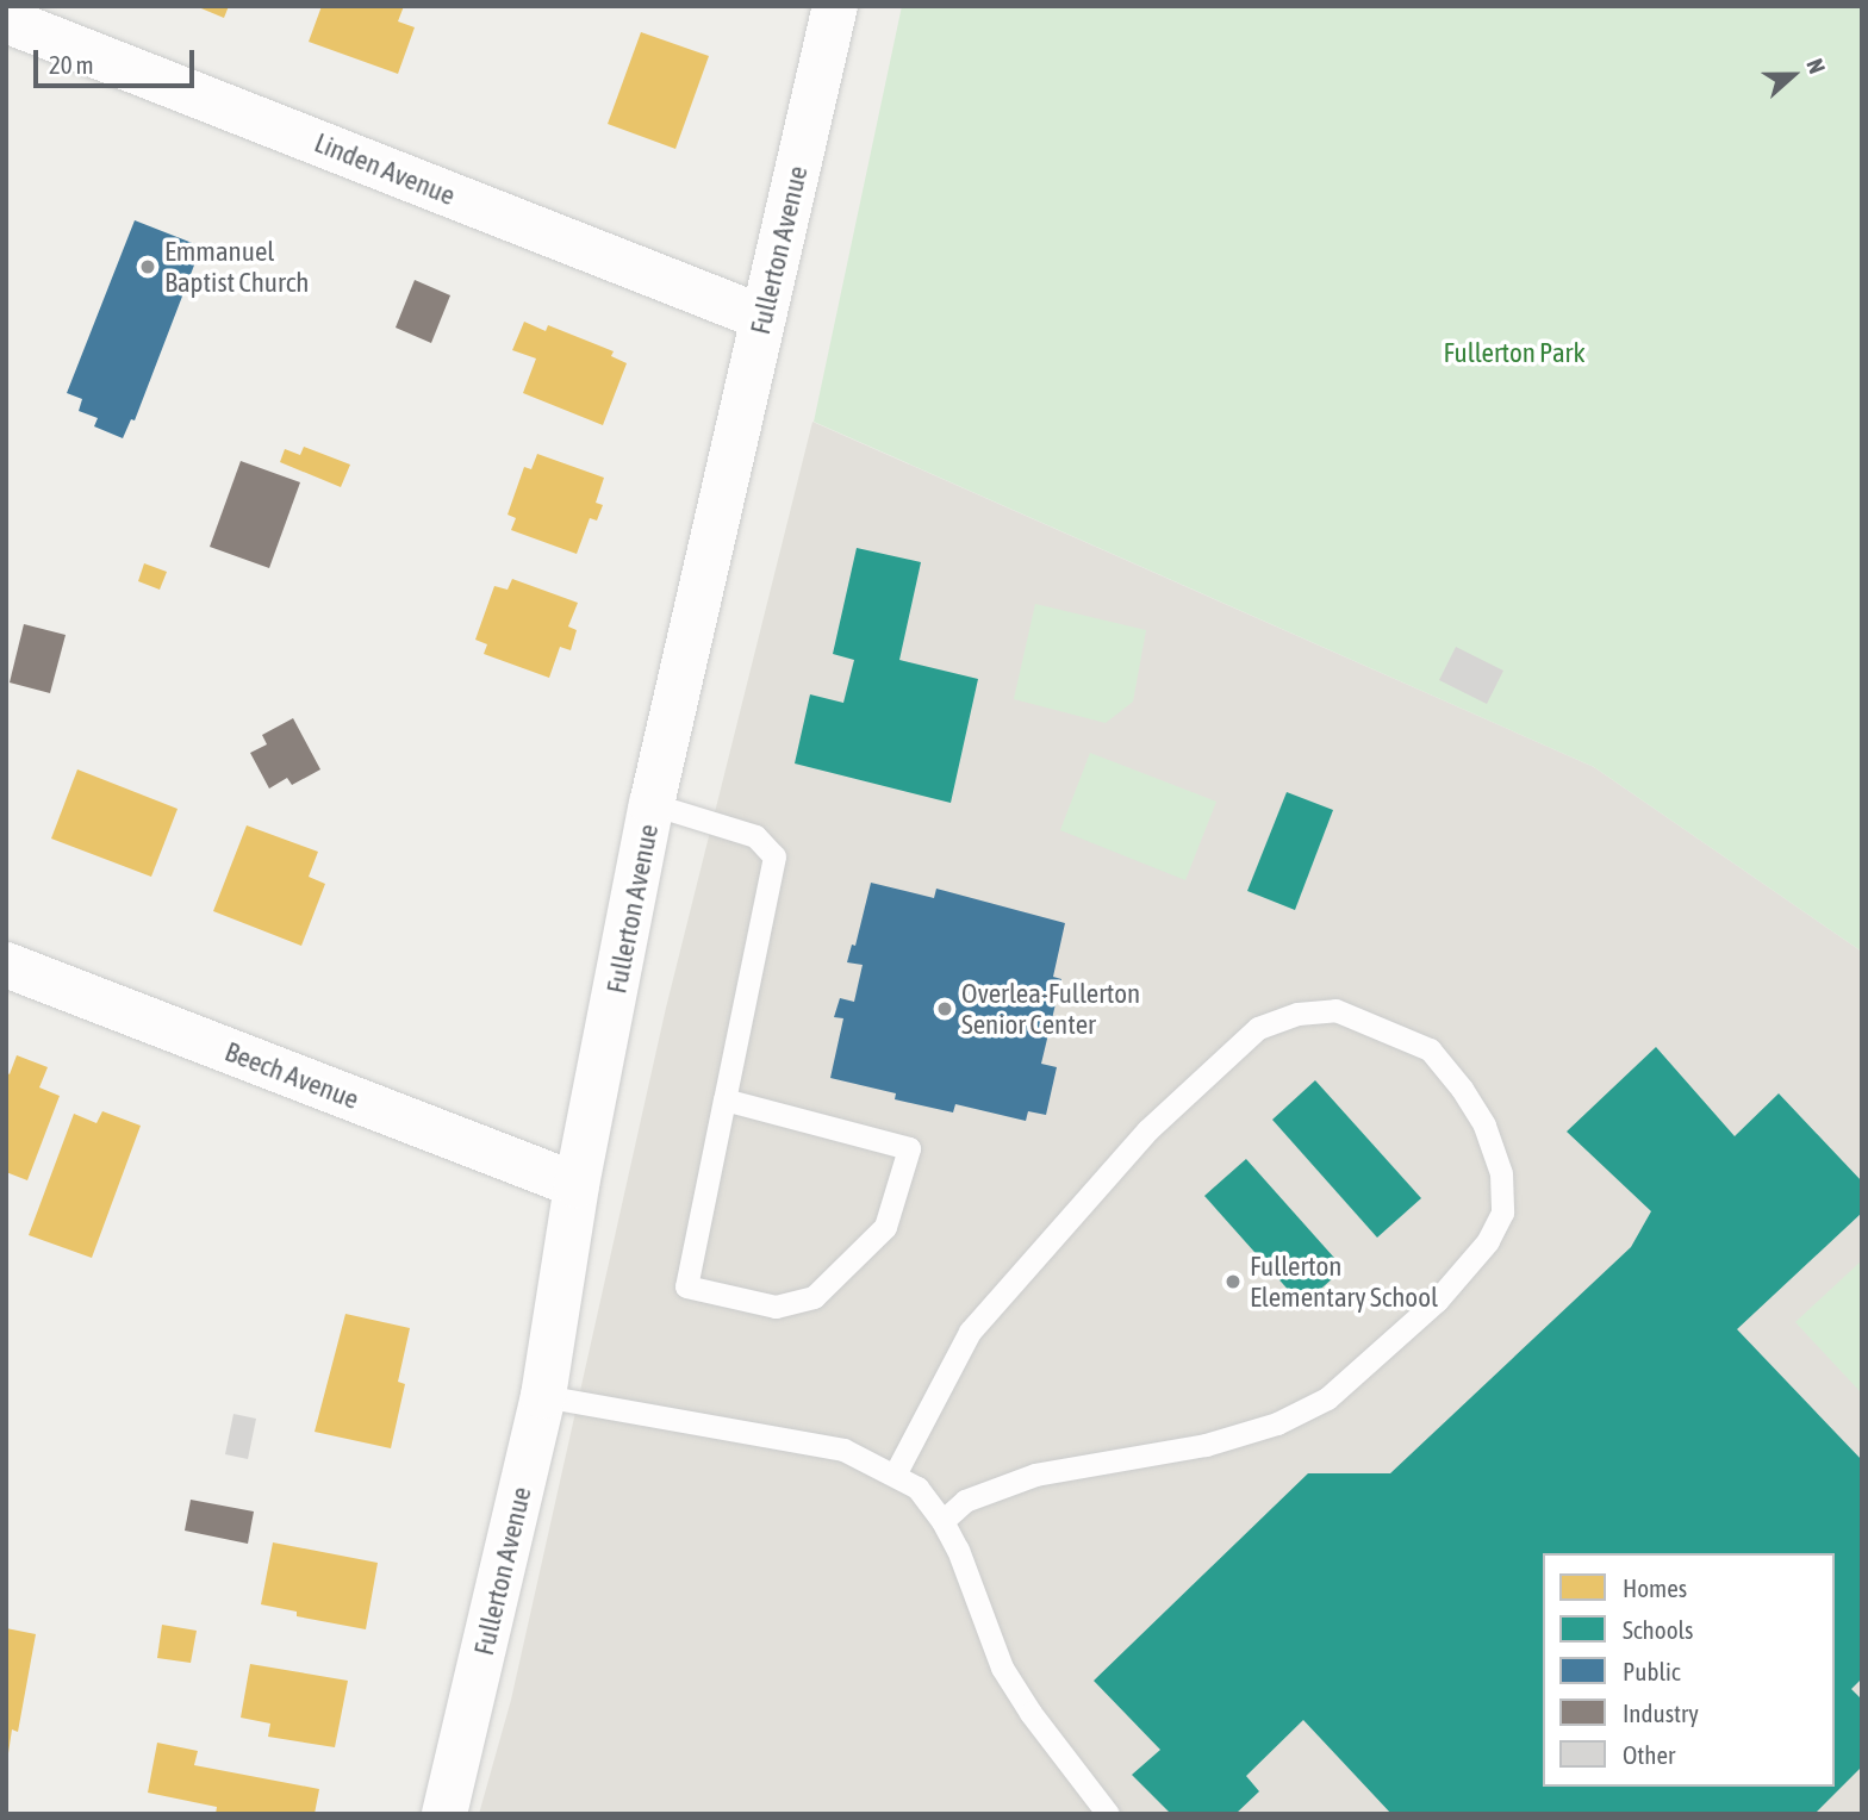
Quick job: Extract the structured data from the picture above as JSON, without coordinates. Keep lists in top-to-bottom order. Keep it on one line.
{"streets":{"street":["Linden Avenue","Fullerton Avenue","Beech Avenue"]},"crossings":[["Linden Avenue","Fullerton Avenue"],["Fullerton Avenue","Beech Avenue"]],"parks":["Fullerton Park"],"places":["Emmanuel Baptist Church","Overlea-Fullerton Senior Center","Fullerton Elementary School"],"legend":["Homes","Schools","Public","Industry","Other"],"scale_bar":"20 m","north":"right"}
